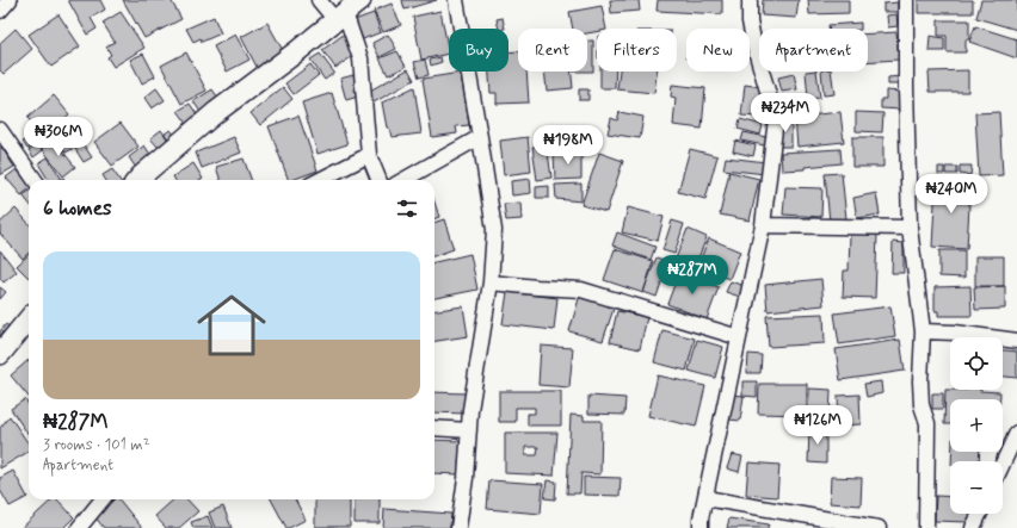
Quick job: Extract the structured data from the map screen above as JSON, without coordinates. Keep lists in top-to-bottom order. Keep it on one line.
{"page":{"chip":["Buy","Rent","Filters","New","Apartment"],"price":["₦234M","₦306M","₦198M","₦240M","₦287M","₦126M"],"heading":"6 homes","list":[{"name":"₦287M","note":"3 rooms · 101 m² · Apartment"}],"map_buttons":["+","−"]}}
